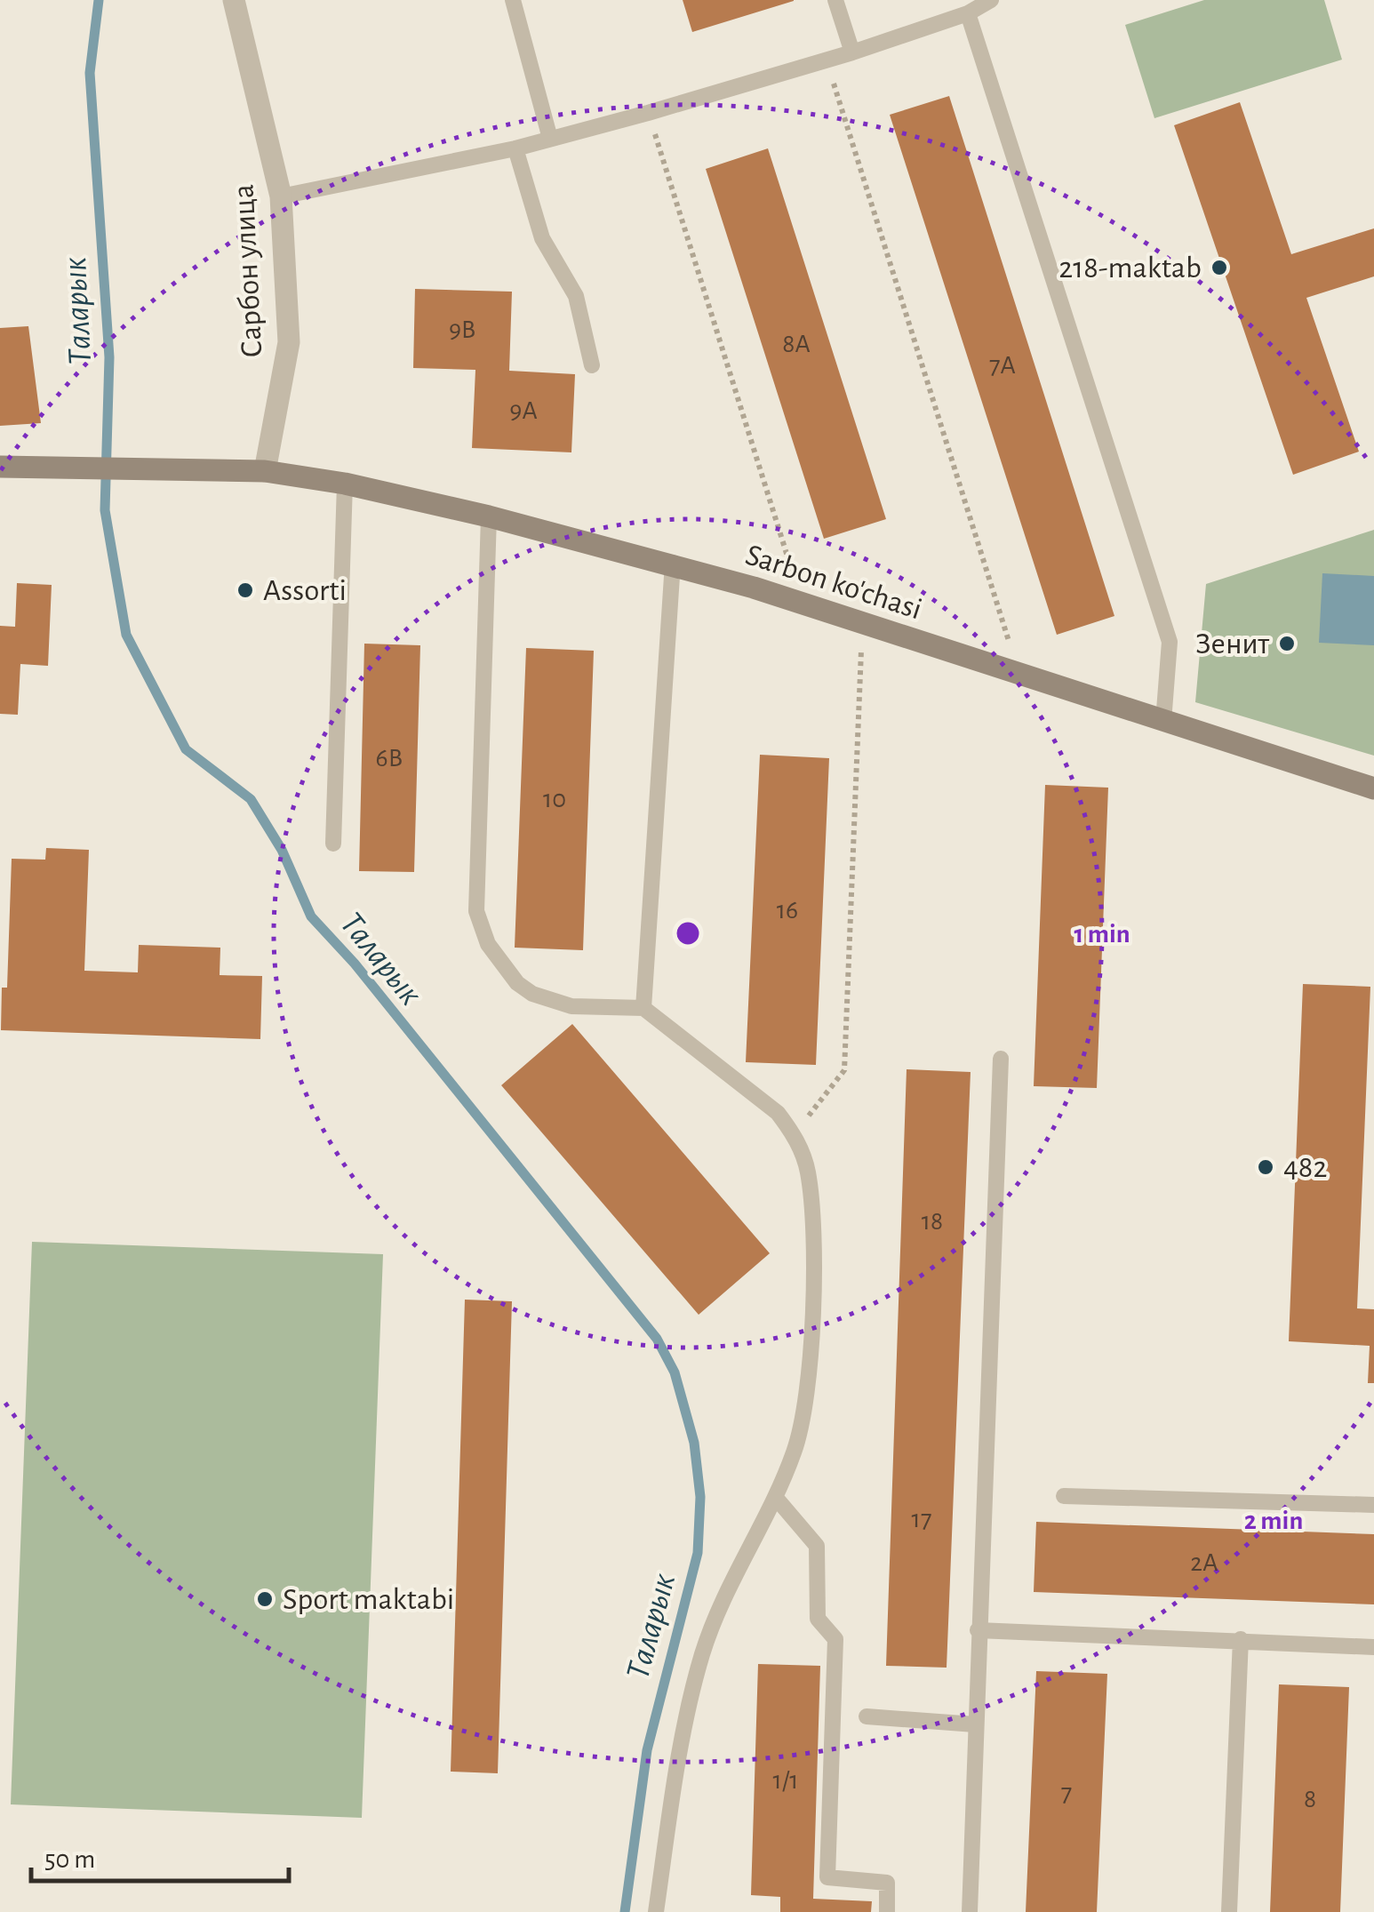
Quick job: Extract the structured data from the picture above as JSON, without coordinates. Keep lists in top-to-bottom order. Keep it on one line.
{"streets":{"street":["Сарбон улица","Sarbon ko'chasi"]},"crossings":[["Сарбон улица","Sarbon ko'chasi"]],"water":["Таларык"],"places":["218-maktab","Assorti","Зенит","482","Sport maktabi"],"house_numbers":["9B","8A","7A","9А","6В","10","16","18","17","2А","1/1","7","8"],"scale_bar":"50 m","rings":["1 min","2 min"]}
